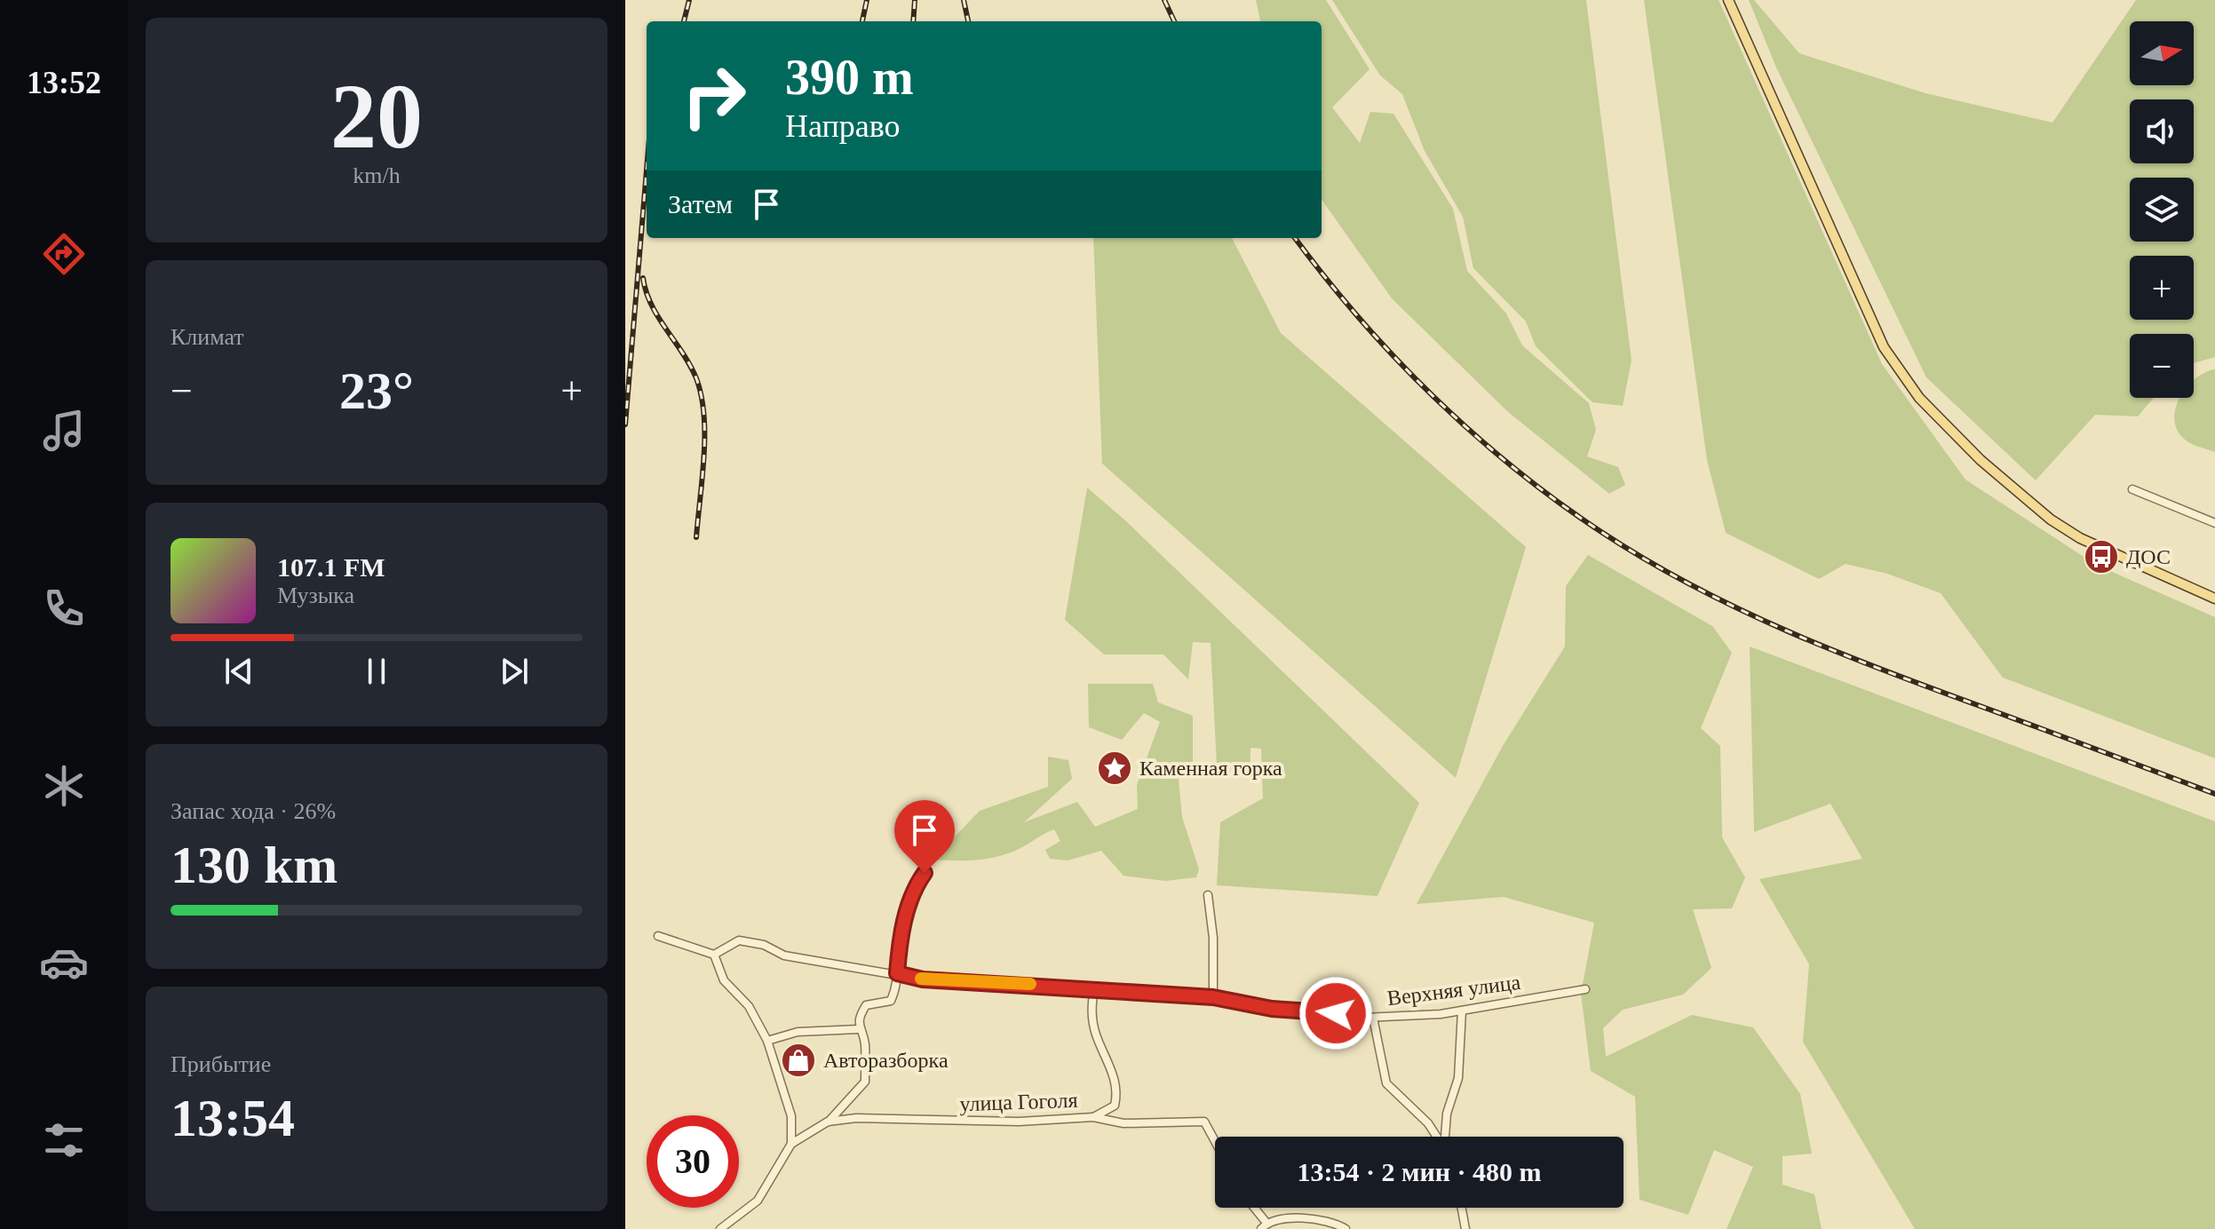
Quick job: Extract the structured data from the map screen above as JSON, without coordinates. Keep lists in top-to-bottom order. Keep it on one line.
{"streets":{"street":["Верхняя улица","улица Гоголя"]},"places":{"bus stop":["ДОС"],"place":["Каменная горка"],"shop":["Авторазборка"]},"north":"right","page":{"tabs":"13:52","tile":[["20","km/h"],"Климат",["Запас хода · 26%","130 km"],["Прибытие","13:54"]],"map_buttons":["+","−"],"turn":["390 m","Направо"],"then":"Затем","heat":["−","23°","+"],"song":["107.1 FM","Музыка"],"limit":"30","trip":"13:54 · 2 мин · 480 m"}}
